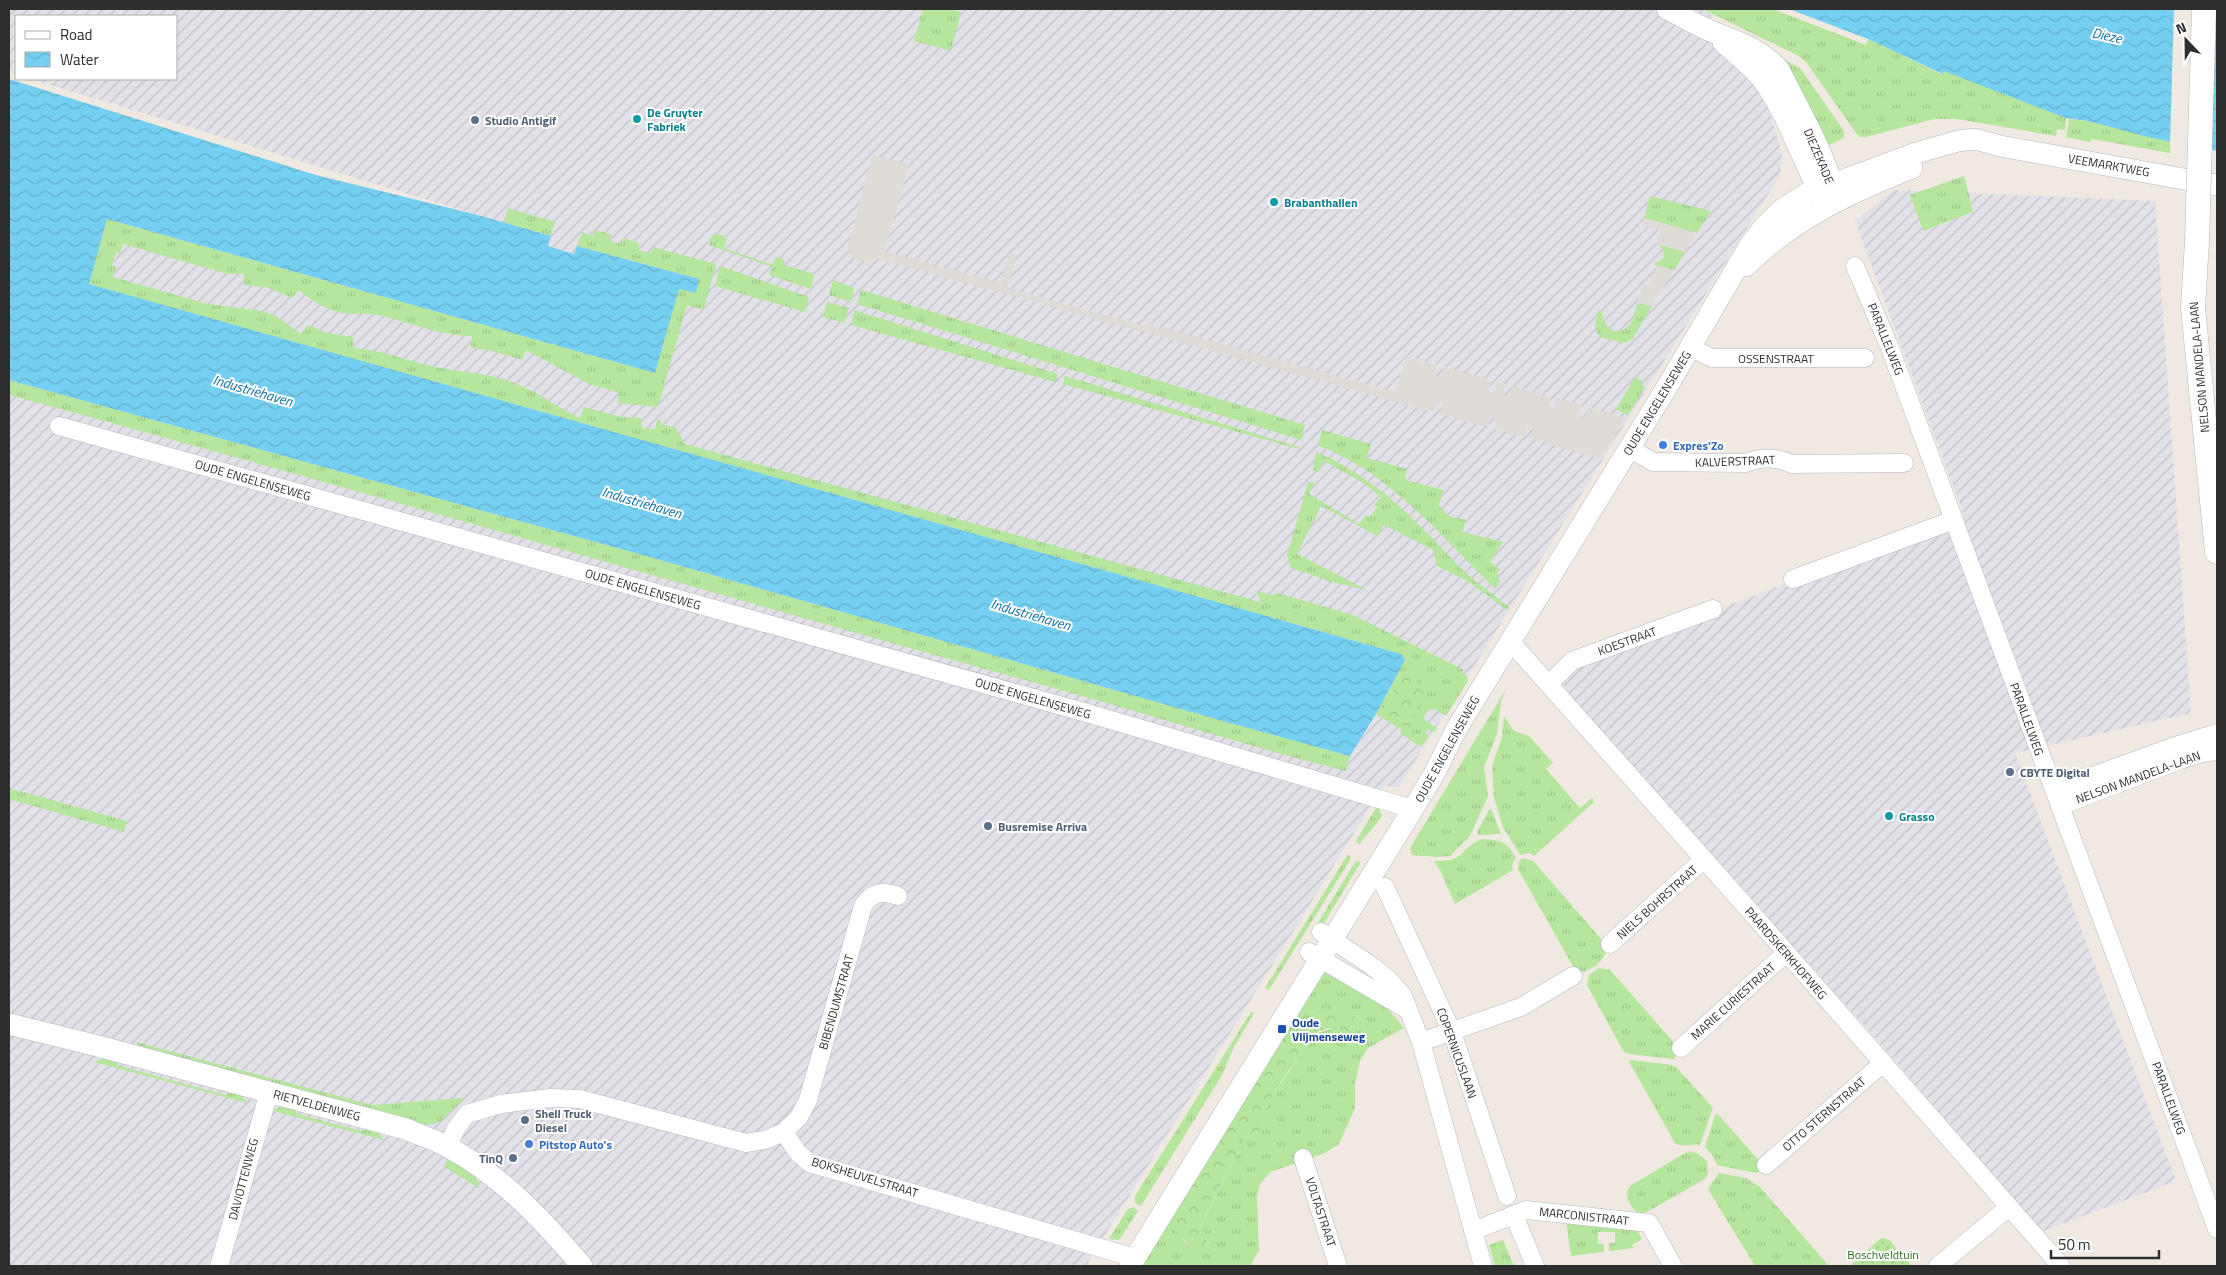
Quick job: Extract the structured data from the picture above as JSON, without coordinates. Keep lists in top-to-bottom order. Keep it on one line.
{"streets":{"main road":["NELSON MANDELA-LAAN"],"street":["DIEZEKADE","VEEMARKTWEG","PARALLELWEG","OSSENSTRAAT","OUDE ENGELENSEWEG","KALVERSTRAAT","KOESTRAAT","NIELS BOHRSTRAAT","PAARDSKERKHOFWEG","MARIE CURIESTRAAT","BIBENDUMSTRAAT","COPERNICUSLAAN","RIETVELDENWEG","OTTO STERNSTRAAT","BOKSHEUVELSTRAAT","DAVIOTTENWEG","VOLTASTRAAT","MARCONISTRAAT"]},"crossings":[["DIEZEKADE","VEEMARKTWEG"],["DIEZEKADE","OUDE ENGELENSEWEG"],["VEEMARKTWEG","OUDE ENGELENSEWEG"],["PARALLELWEG","NELSON MANDELA-LAAN"],["OSSENSTRAAT","OUDE ENGELENSEWEG"],["OUDE ENGELENSEWEG","KALVERSTRAAT"],["OUDE ENGELENSEWEG","PAARDSKERKHOFWEG"],["KOESTRAAT","PAARDSKERKHOFWEG"],["NIELS BOHRSTRAAT","PAARDSKERKHOFWEG"],["PAARDSKERKHOFWEG","MARIE CURIESTRAAT"],["PAARDSKERKHOFWEG","OTTO STERNSTRAAT"],["BIBENDUMSTRAAT","BOKSHEUVELSTRAAT"],["RIETVELDENWEG","DAVIOTTENWEG"]],"water":["Dieze","Industriehaven"],"parks":["Boschveldtuin"],"places":{"other":["De Gruyter Fabriek","Studio Antigif","Brabanthallen","Expres'Zo","CBYTE Digital","Grasso","Busremise Arriva","Shell Truck Diesel","Pitstop Auto's","TinQ"],"transit":["Oude Vlijmenseweg"]},"legend":["Road","Water"],"scale_bar":"50 m","north":"top"}
